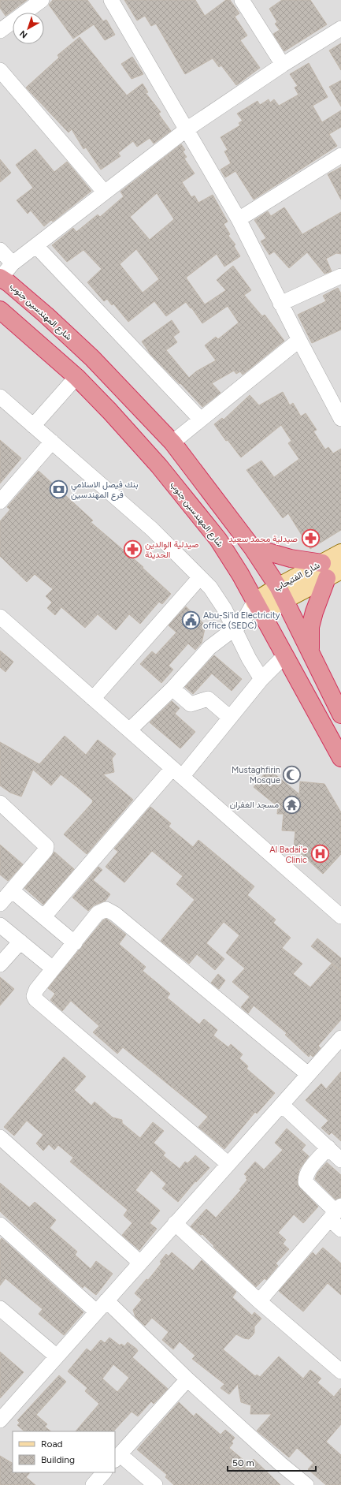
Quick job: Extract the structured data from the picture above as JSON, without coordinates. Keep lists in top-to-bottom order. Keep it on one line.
{"streets":{"highway":["شارع المهندسين جنوب"],"main road":["شارع الفتيحاب"]},"crossings":[["شارع المهندسين جنوب","شارع الفتيحاب"]],"places":{"bank":["بنك فيصل الاسلامي فرع المهندسين"],"pharmacy":["صيدلية محمد سعيد","صيدلية الوالدين الحديثة"],"public building":["Abu-Si'id Electricity office (SEDC)"],"mosque":["Mustaghfirin Mosque"],"temple":["مسجد الغفران"],"hospital":["Al Badai'e Clinic"]},"legend":["Road","Building"],"scale_bar":"50 m","north":"bottom left"}
